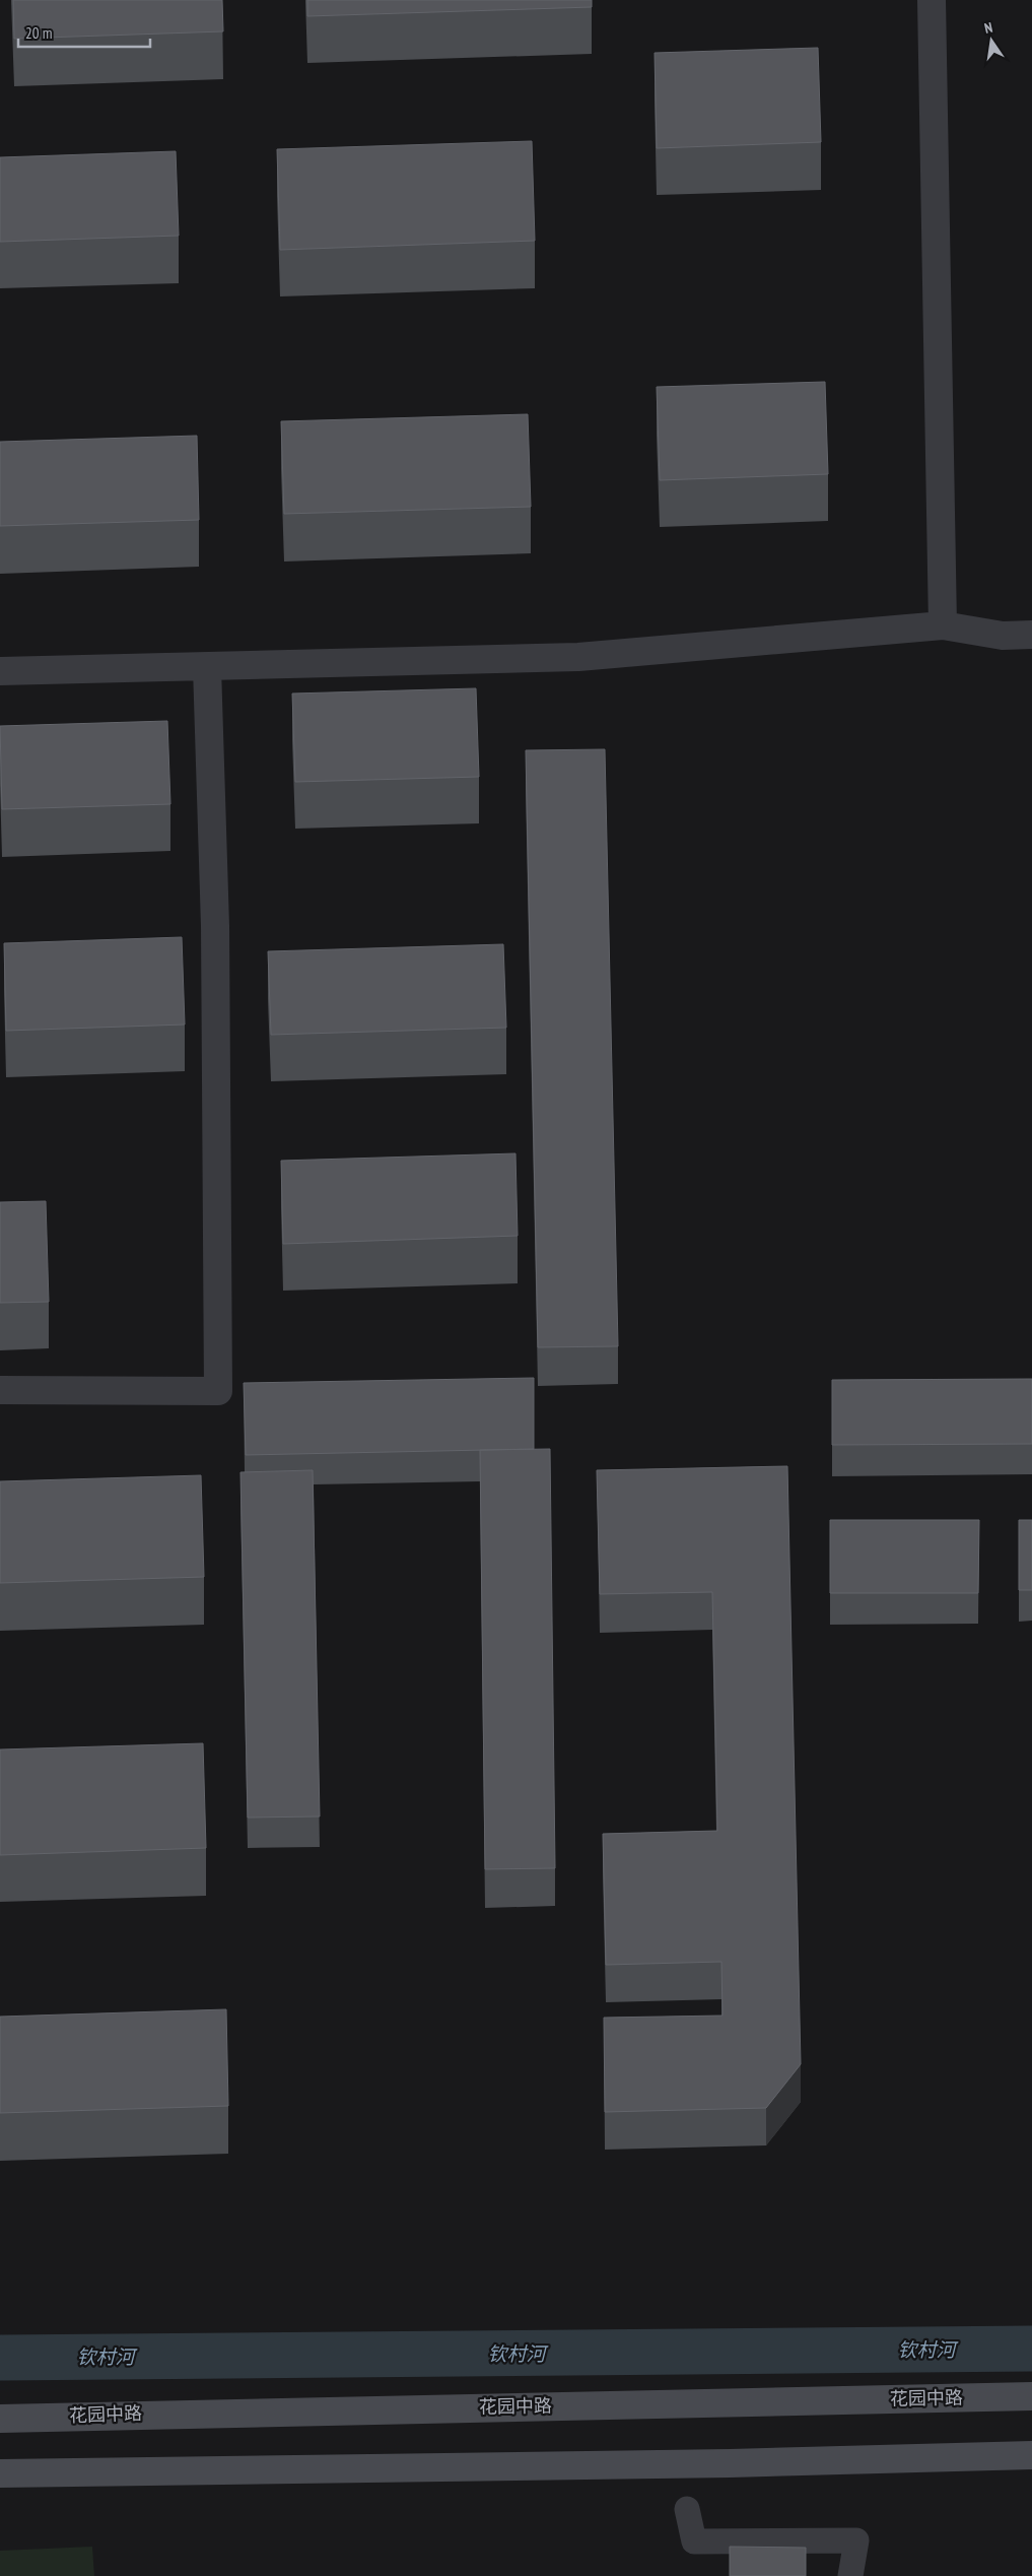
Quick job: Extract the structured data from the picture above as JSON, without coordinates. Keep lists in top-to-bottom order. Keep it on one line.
{"streets":{"main road":["花园中路"]},"water":["钦村河"],"scale_bar":"20 m","north":"top"}
